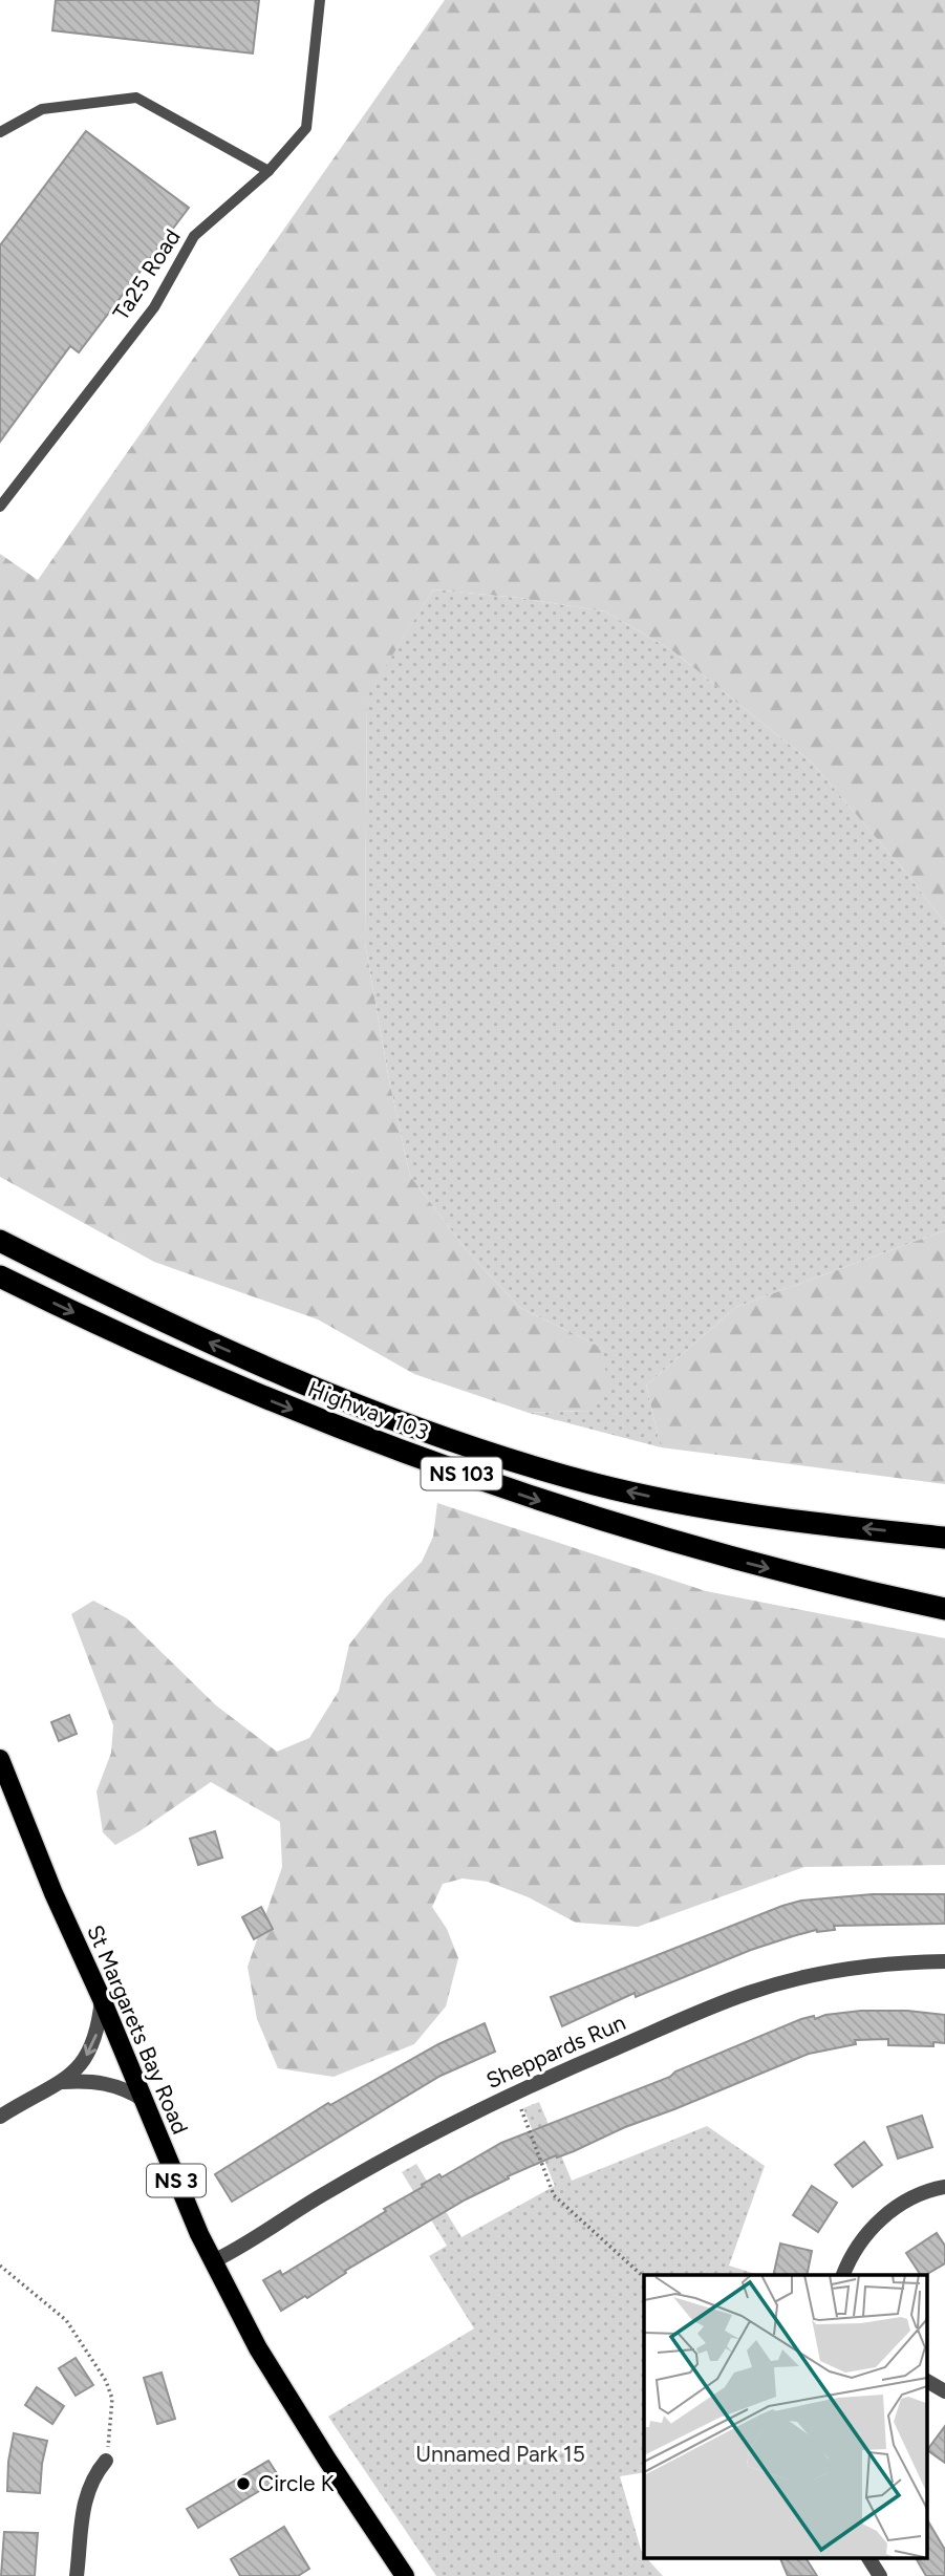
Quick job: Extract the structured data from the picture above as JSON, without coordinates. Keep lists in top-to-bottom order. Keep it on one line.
{"streets":{"highway":["Highway 103","NS 103"],"main road":["St Margarets Bay Road","NS 3"],"street":["Sheppards Run"],"lane":["Ta25 Road"]},"crossings":[["St Margarets Bay Road","Sheppards Run"]],"parks":["Unnamed Park 15"],"places":["Circle K"]}
